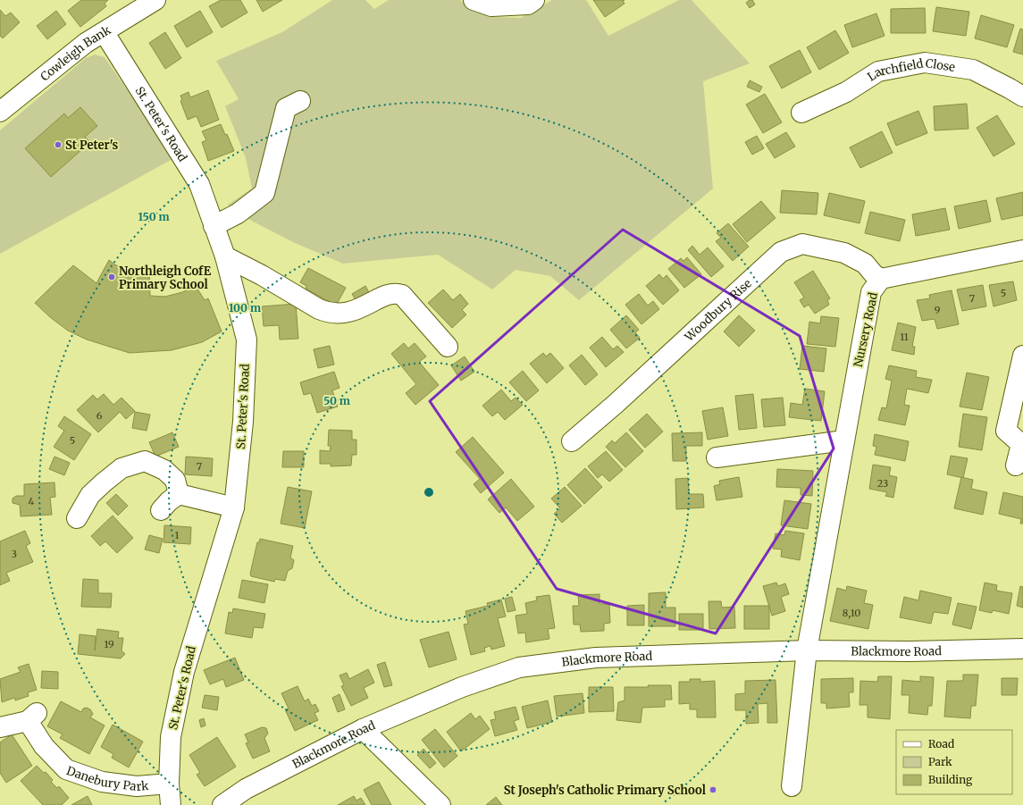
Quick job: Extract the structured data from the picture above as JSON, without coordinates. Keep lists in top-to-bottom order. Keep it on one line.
{"streets":{"street":["Cowleigh Bank","Larchfield Close","St. Peter's Road","Woodbury Rise","Nursery Road","Blackmore Road","Danebury Park"]},"crossings":[["Cowleigh Bank","St. Peter's Road"],["St. Peter's Road","Danebury Park"],["Woodbury Rise","Nursery Road"],["Nursery Road","Blackmore Road"]],"places":["St Peter's","Northleigh CofE Primary School","St Joseph's Catholic Primary School"],"house_numbers":["5","7","9","11","6","5","7","23","4","1","3","8,10","19"],"legend":["Road","Park","Building"],"rings":["150 m","100 m","50 m"]}
